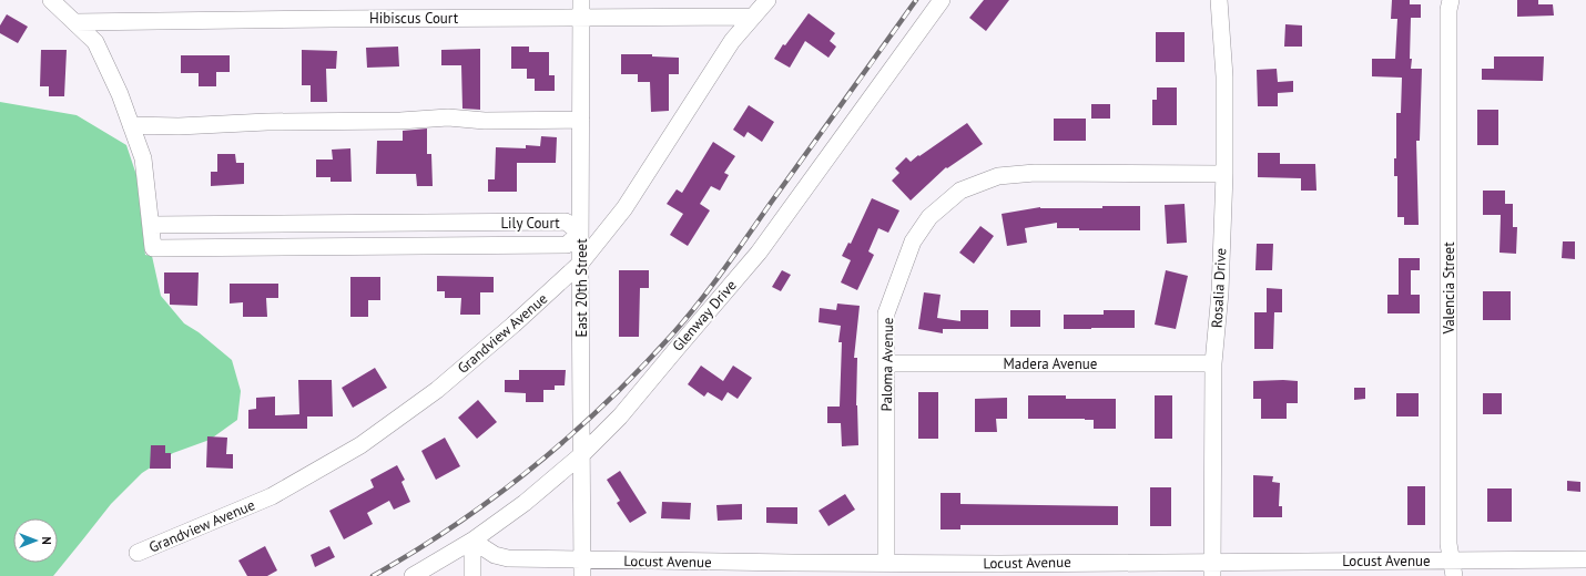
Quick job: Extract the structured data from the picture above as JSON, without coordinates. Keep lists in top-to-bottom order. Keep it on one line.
{"streets":{"street":["Hibiscus Court","Lily Court","East 20th Street","Rosalia Drive","Valencia Street","Glenway Drive","Grandview Avenue","Madera Avenue","Paloma Avenue","Locust Avenue"]},"crossings":[["Hibiscus Court","East 20th Street"],["Hibiscus Court","Grandview Avenue"],["Lily Court","East 20th Street"],["East 20th Street","Glenway Drive"],["East 20th Street","Grandview Avenue"],["East 20th Street","Locust Avenue"],["Rosalia Drive","Madera Avenue"],["Rosalia Drive","Paloma Avenue"],["Rosalia Drive","Locust Avenue"],["Valencia Street","Locust Avenue"],["Glenway Drive","Locust Avenue"],["Madera Avenue","Paloma Avenue"],["Paloma Avenue","Locust Avenue"]],"north":"right"}
